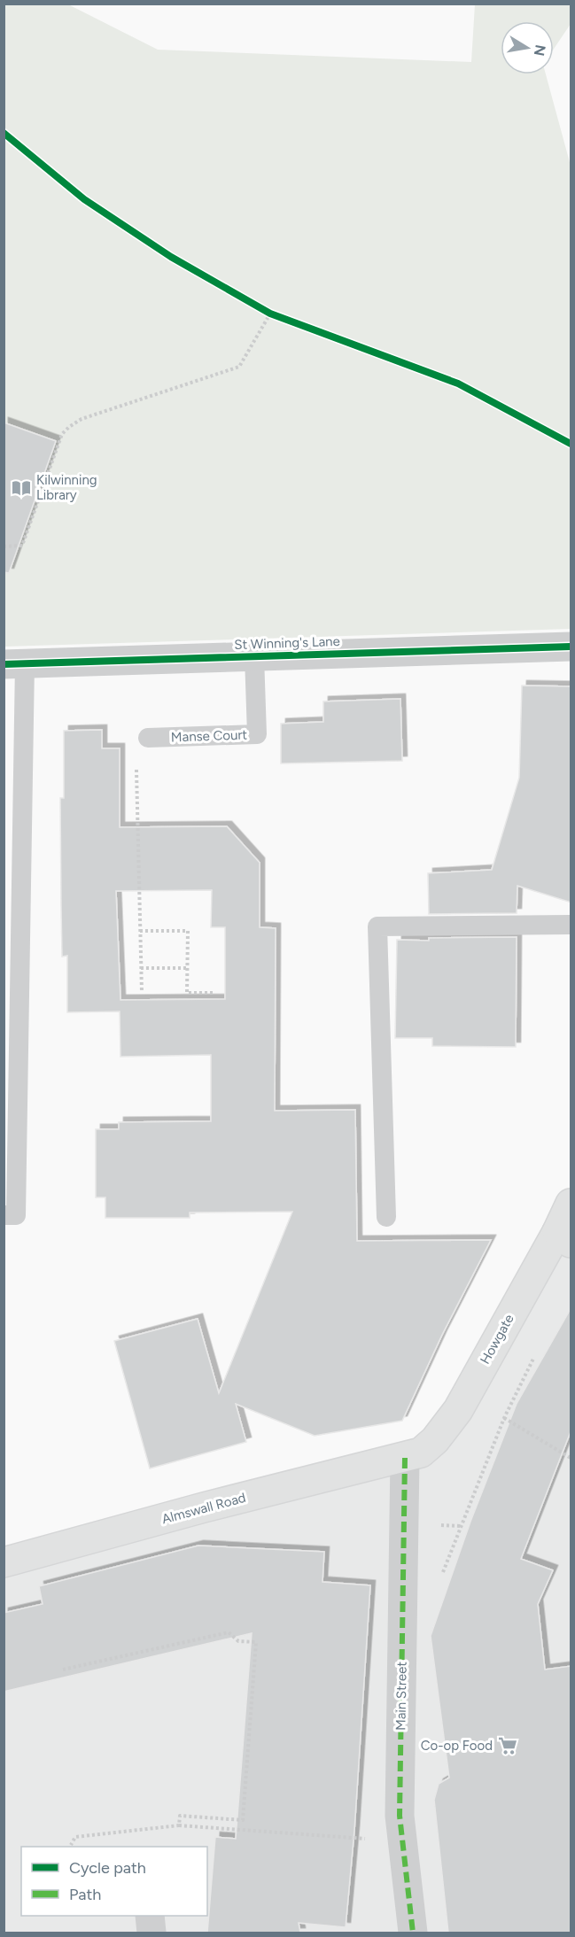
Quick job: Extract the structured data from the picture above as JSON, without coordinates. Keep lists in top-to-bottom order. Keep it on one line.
{"streets":{"main road":["Howgate","Almswall Road"],"street":["St Winning's Lane","Main Street"],"lane":["Manse Court"]},"crossings":[["St Winning's Lane","Manse Court"],["Howgate","Almswall Road"],["Howgate","Main Street"],["Almswall Road","Main Street"]],"places":{"library":["Kilwinning Library"],"supermarket":["Co-op Food"]},"legend":["Cycle path","Path"],"north":"right"}
